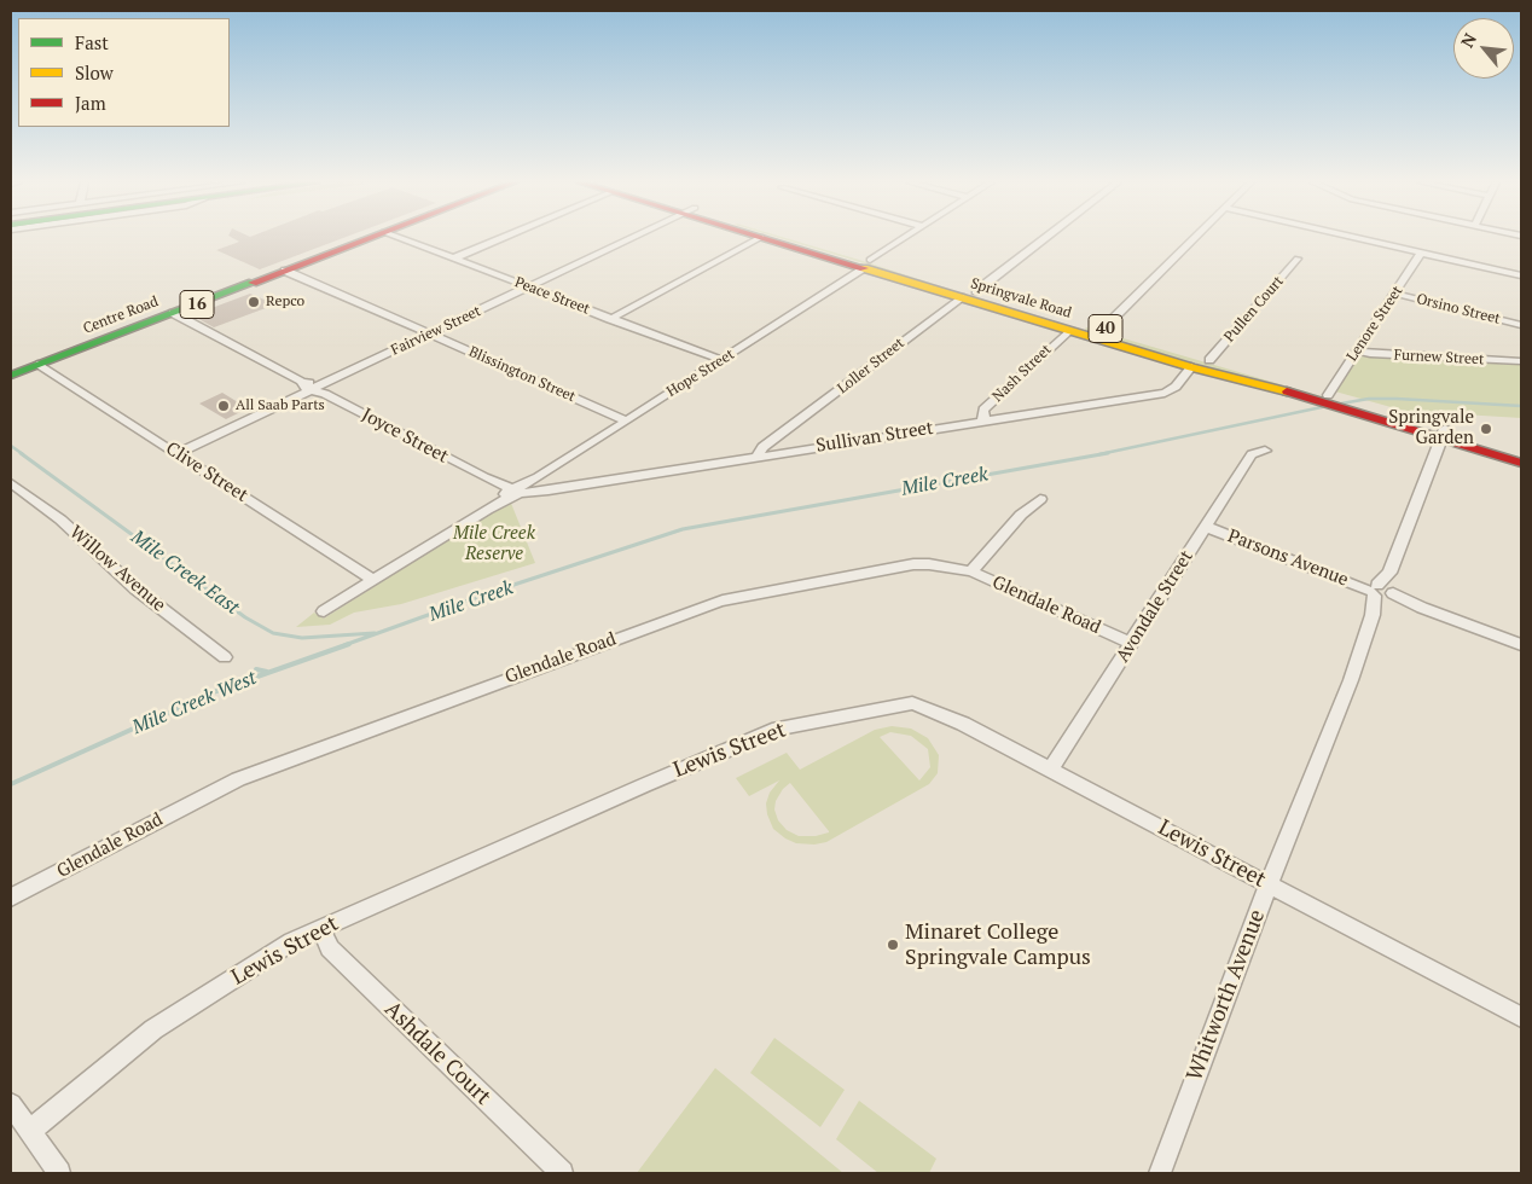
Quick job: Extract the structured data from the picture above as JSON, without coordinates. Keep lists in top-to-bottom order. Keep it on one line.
{"streets":{"main road":["Springvale Road","16","Centre Road","40"],"street":["Peace Street","Pullen Court","Orsino Street","Lenore Street","Fairview Street","Furnew Street","Loller Street","Hope Street","Nash Street","Blissington Street","Joyce Street","Sullivan Street","Clive Street","Parsons Avenue","Willow Avenue","Glendale Road","Avondale Street","Lewis Street","Whitworth Avenue","Ashdale Court"]},"crossings":[["Peace Street","Fairview Street"],["Peace Street","Hope Street"],["Springvale Road","Pullen Court"],["Springvale Road","Lenore Street"],["Springvale Road","Loller Street"],["Springvale Road","Hope Street"],["Springvale Road","Nash Street"],["Springvale Road","Sullivan Street"],["Orsino Street","Lenore Street"],["Centre Road","Blissington Street"],["Centre Road","Joyce Street"],["Centre Road","Clive Street"],["Lenore Street","Furnew Street"],["Fairview Street","Blissington Street"],["Fairview Street","Joyce Street"],["Fairview Street","Clive Street"],["Loller Street","Sullivan Street"],["Hope Street","Blissington Street"],["Hope Street","Joyce Street"],["Hope Street","Sullivan Street"],["Hope Street","Clive Street"],["Nash Street","Sullivan Street"],["Joyce Street","Sullivan Street"],["Parsons Avenue","Avondale Street"],["Parsons Avenue","Whitworth Avenue"],["Glendale Road","Avondale Street"],["Avondale Street","Lewis Street"],["Lewis Street","Whitworth Avenue"],["Lewis Street","Ashdale Court"]],"water":["Mile Creek","Mile Creek East","Mile Creek West"],"parks":["Mile Creek Reserve"],"places":["Repco","All Saab Parts","Springvale Garden","Minaret College Springvale Campus"],"legend":["Fast","Slow","Jam"],"north":"top left"}
